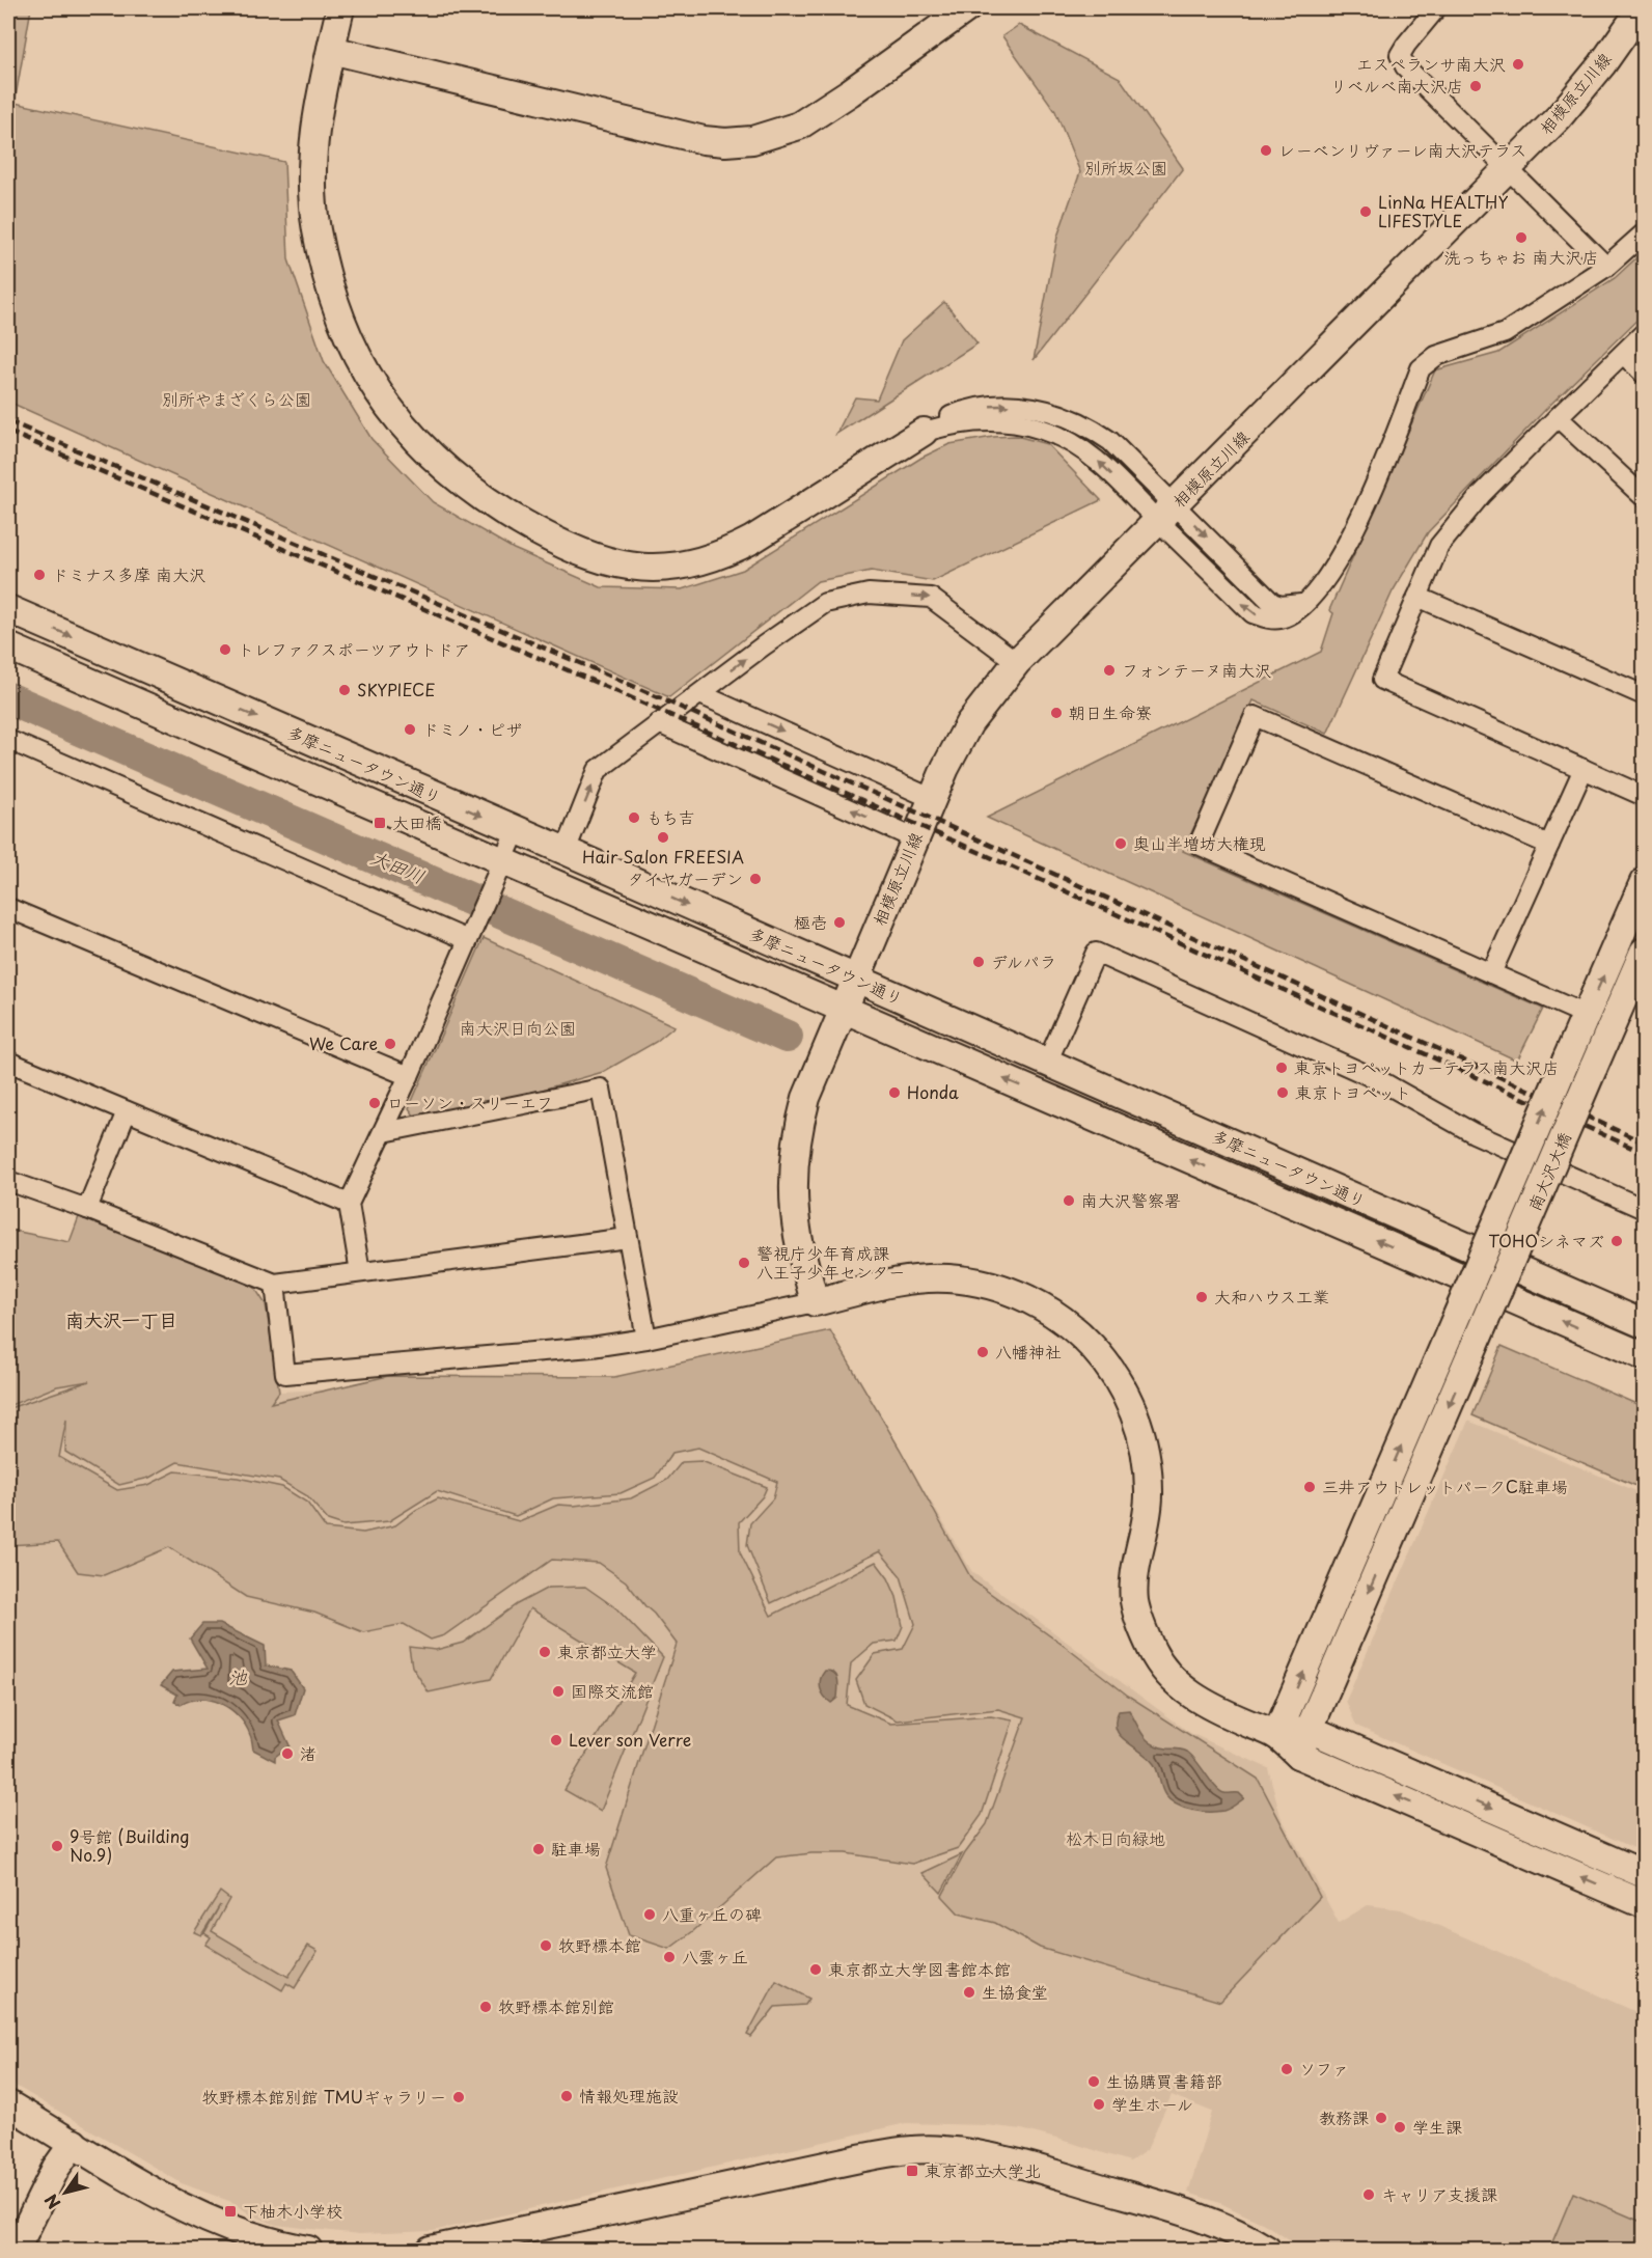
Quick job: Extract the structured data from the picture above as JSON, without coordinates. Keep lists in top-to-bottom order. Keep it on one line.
{"streets":{"street":["相模原立川線","多摩ニュータウン通り","南大沢大橋"]},"crossings":[["相模原立川線","多摩ニュータウン通り"]],"districts":["南大沢一丁目"],"water":["大田川","池"],"parks":["別所坂公園","別所やまざくら公園","南大沢日向公園","松木日向緑地"],"places":{"other":["エスペランサ南大沢","リベルベ南大沢店","レーベンリヴァーレ南大沢テラス","LinNa HEALTHY LIFESTYLE","洗っちゃお 南大沢店","ドミナス多摩 南大沢","トレファクスポーツアウトドア","フォンテーヌ南大沢","SKYPIECE","朝日生命寮","ドミノ・ピザ","もち吉","Hair Salon FREESIA","奥山半増坊大権現","タイヤガーデン","極壱","デルパラ","We Care","東京トヨペットカーテラス南大沢店","Honda","東京トヨペット","ローソン・スリーエフ","南大沢警察署","TOHOシネマズ","警視庁少年育成課 八王子少年センター","大和ハウス工業","八幡神社","三井アウトレットパークC駐車場","東京都立大学","国際交流館","Lever son Verre","渚","9号館 (Building No.9)","駐車場","八重ヶ丘の碑","牧野標本館","八雲ヶ丘","東京都立大学図書館本館","生協食堂","牧野標本館別館","ソファ","生協購買書籍部","情報処理施設","牧野標本館別館 TMUギャラリー","学生ホール","教務課","学生課","キャリア支援課"],"transit":["大田橋","東京都立大学北","下柚木小学校"]},"north":"bottom left"}
